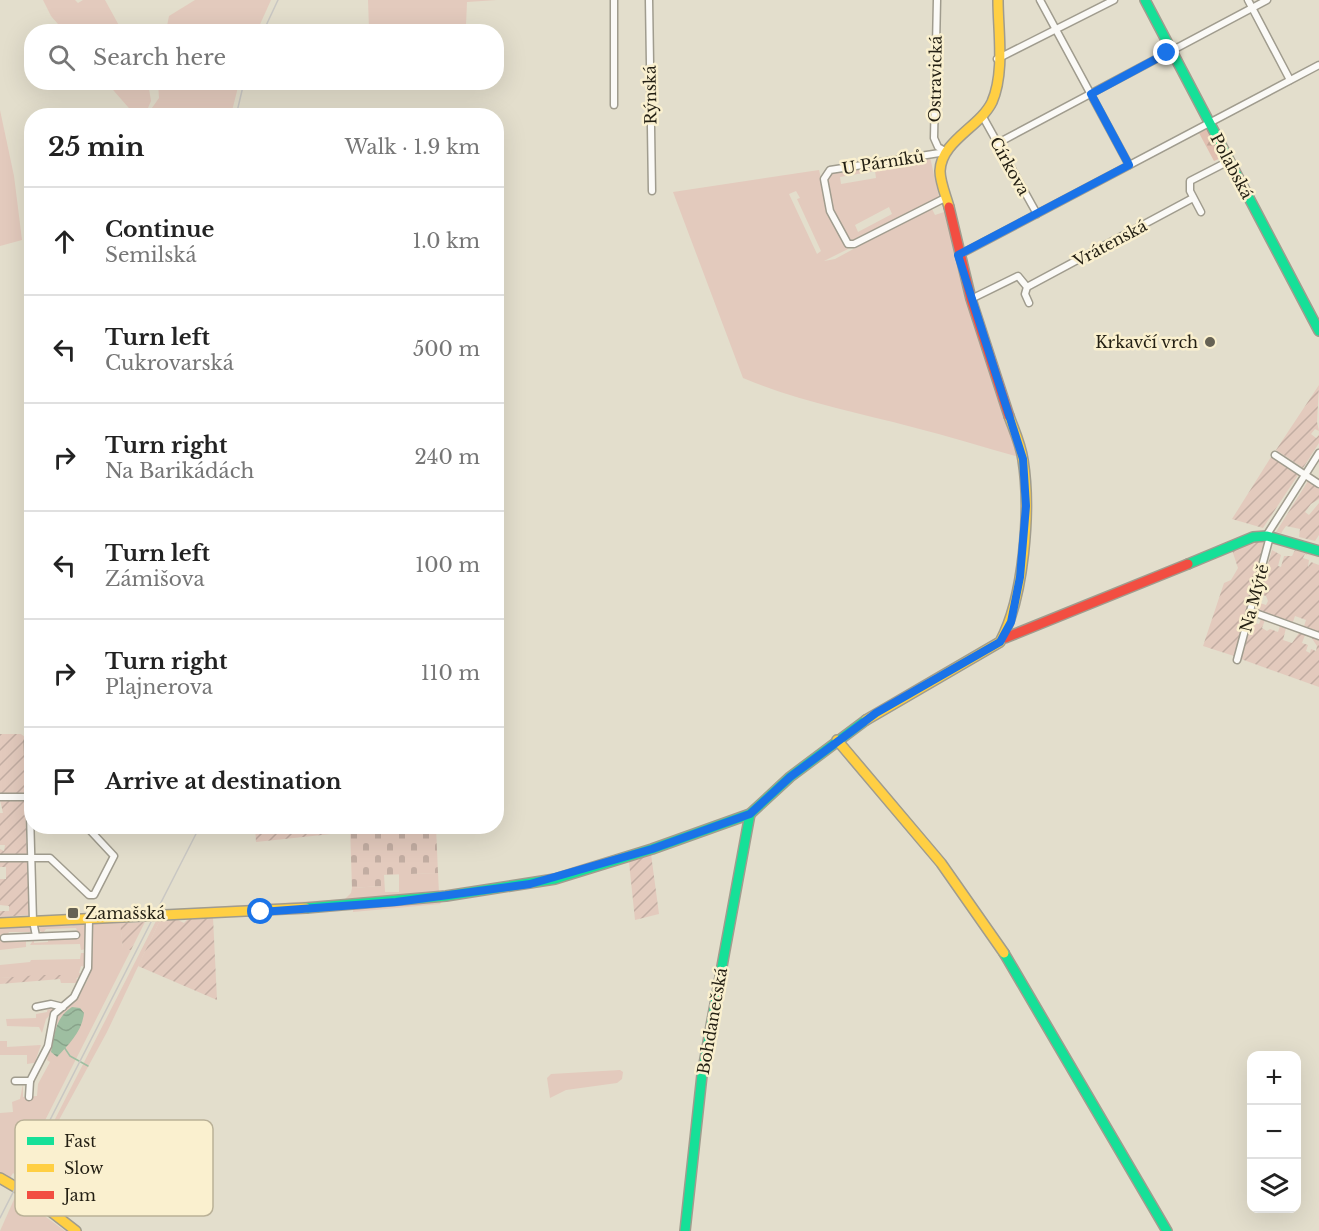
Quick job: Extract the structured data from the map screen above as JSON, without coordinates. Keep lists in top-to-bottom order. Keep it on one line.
{"streets":{"street":["Ostravická","Rýnská","U Párníků","Církova","Polabská","Vrátenská","Na Mýtě","Bohdanečská"]},"crossings":[["Ostravická","U Párníků"]],"places":{"other":["Krkavčí vrch"],"transit":["Zamašská"]},"legend":["Fast","Slow","Jam"],"page":{"search":"Search here","heading":["25 min","Walk · 1.9 km"],"list":[["Continue","Semilská","1.0 km"],["Turn left","Cukrovarská","500 m"],["Turn right","Na Barikádách","240 m"],["Turn left","Zámišova","100 m"],["Turn right","Plajnerova","110 m"],"Arrive at destination"],"map_buttons":["+","−"]}}
